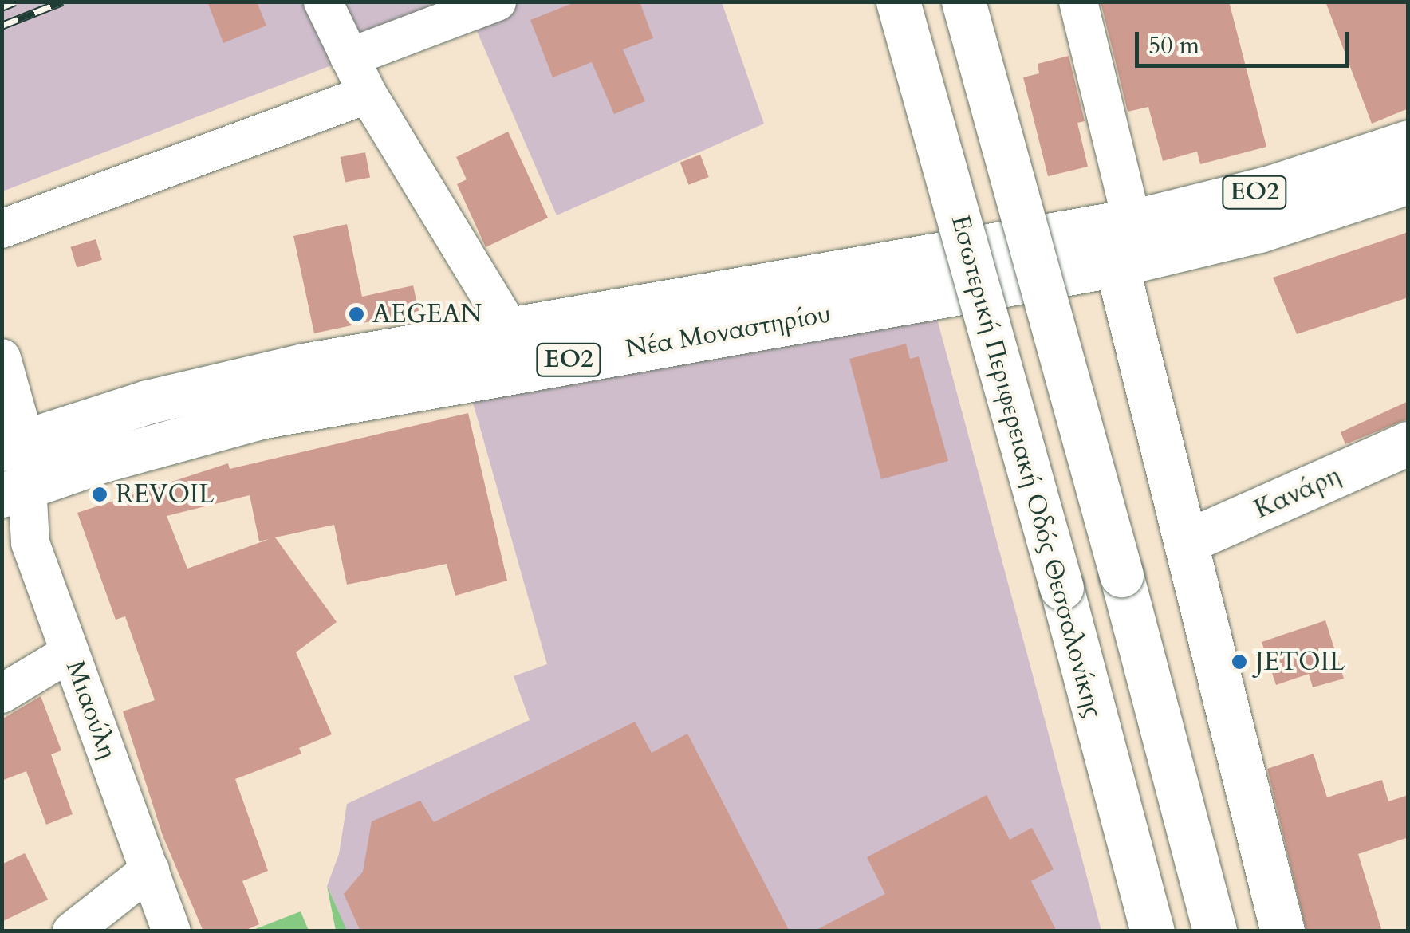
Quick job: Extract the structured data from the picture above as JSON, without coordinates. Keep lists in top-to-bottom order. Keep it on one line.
{"streets":{"main road":["ΕΟ2","Νέα Μοναστηρίου","Εσωτερική Περιφερειακή Οδός Θεσσαλονίκης","Κανάρη"],"street":["Μιαούλη"]},"crossings":[["Νέα Μοναστηρίου","Μιαούλη"]],"places":["AEGEAN","REVOIL","JETOIL"],"scale_bar":"50 m"}
